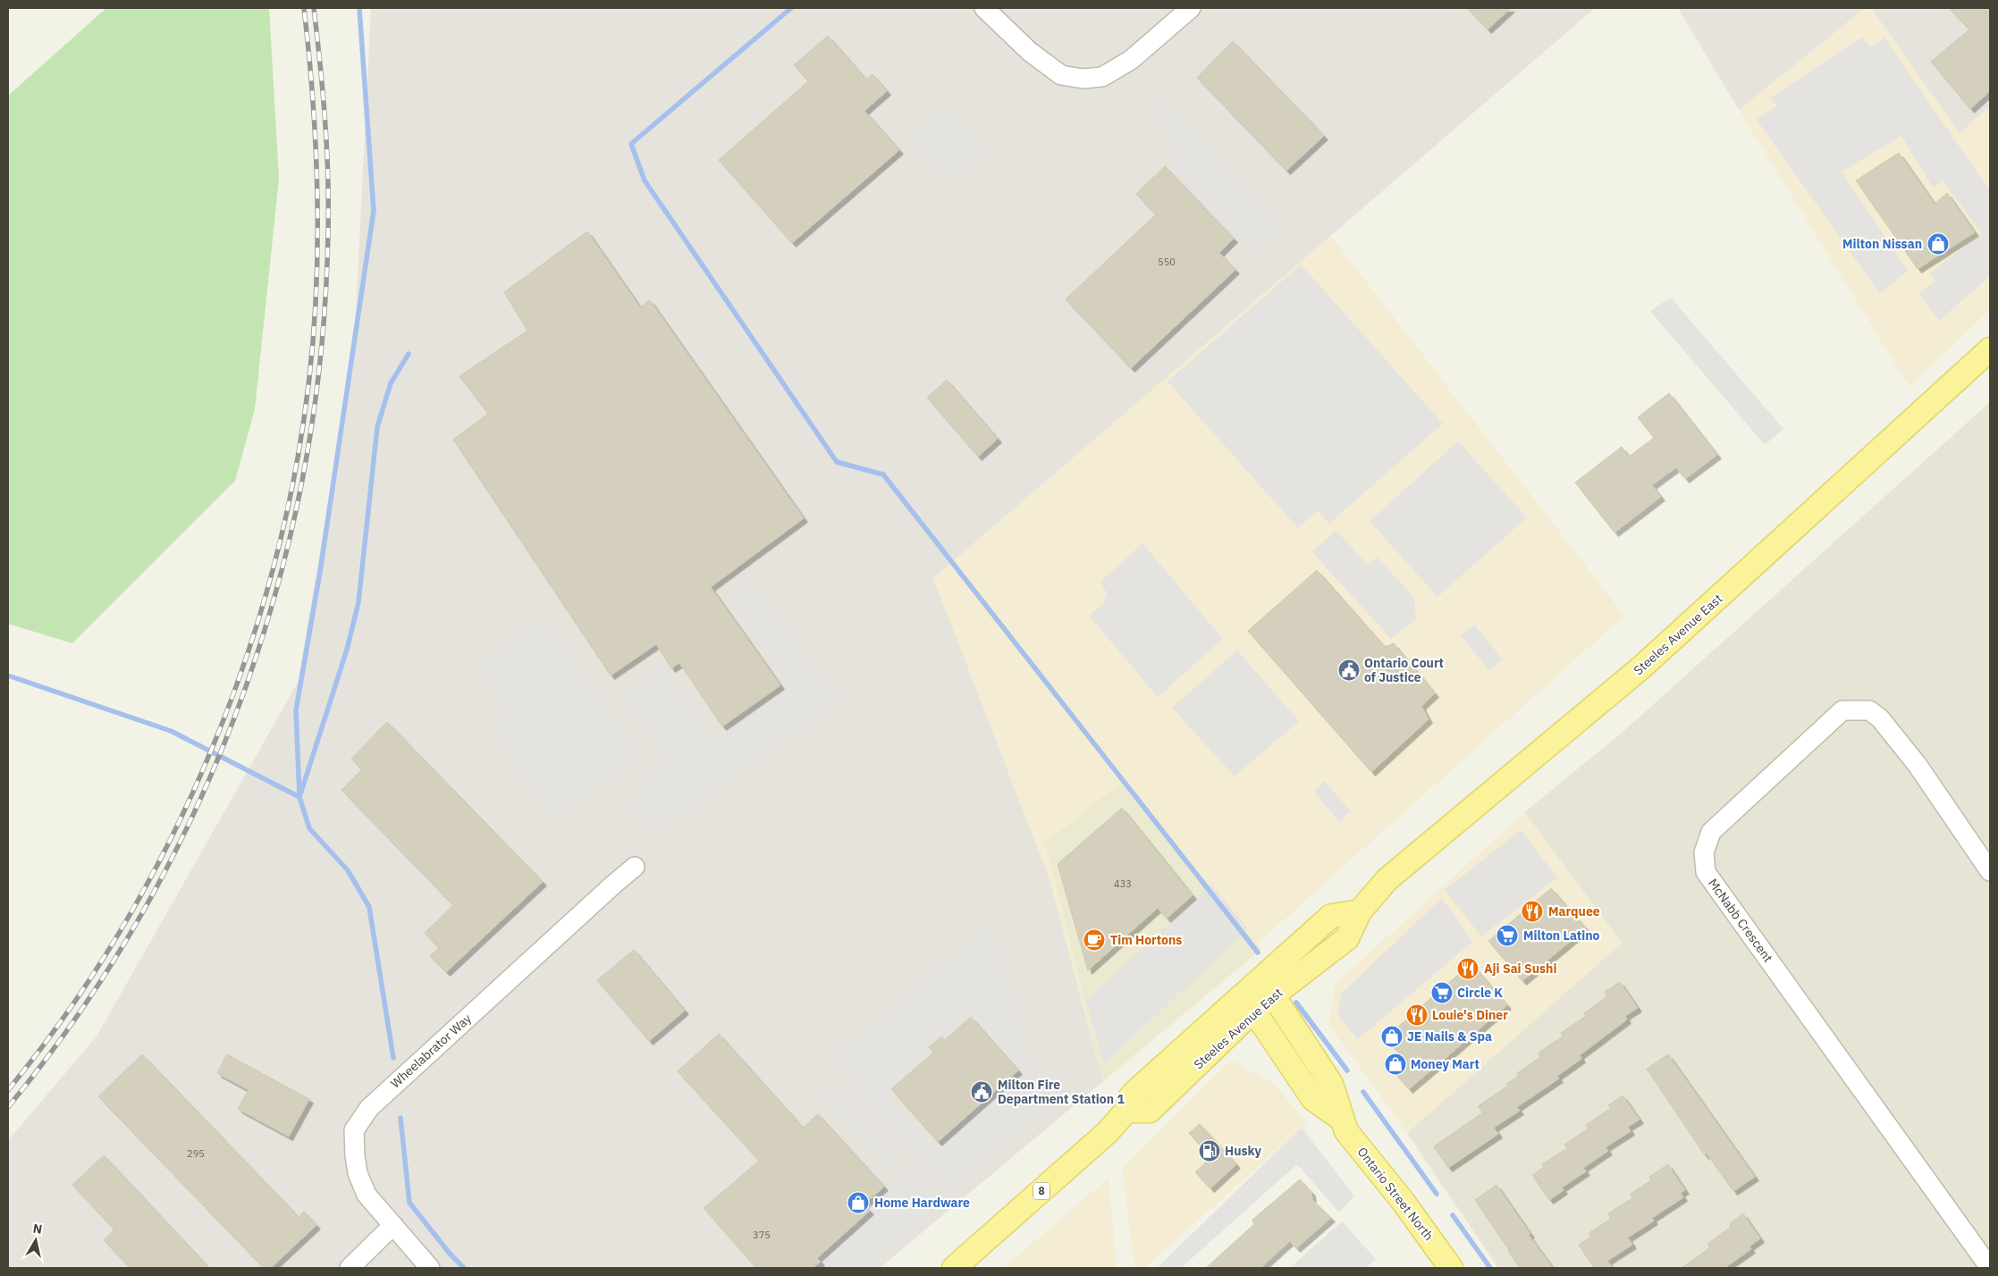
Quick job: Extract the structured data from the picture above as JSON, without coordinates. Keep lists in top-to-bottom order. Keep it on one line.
{"streets":{"main road":["Steeles Avenue East","8","Ontario Street North"],"street":["McNabb Crescent","Wheelabrator Way"]},"crossings":[["Steeles Avenue East","Ontario Street North"]],"places":{"shop":["Milton Nissan","JE Nails & Spa","Money Mart","Home Hardware"],"public building":["Ontario Court of Justice","Milton Fire Department Station 1"],"restaurant":["Marquee","Aji Sai Sushi","Louie's Diner"],"supermarket":["Milton Latino","Circle K"],"cafe":["Tim Hortons"],"fuel station":["Husky"]},"house_numbers":["550","433","295","375"],"north":"top"}
